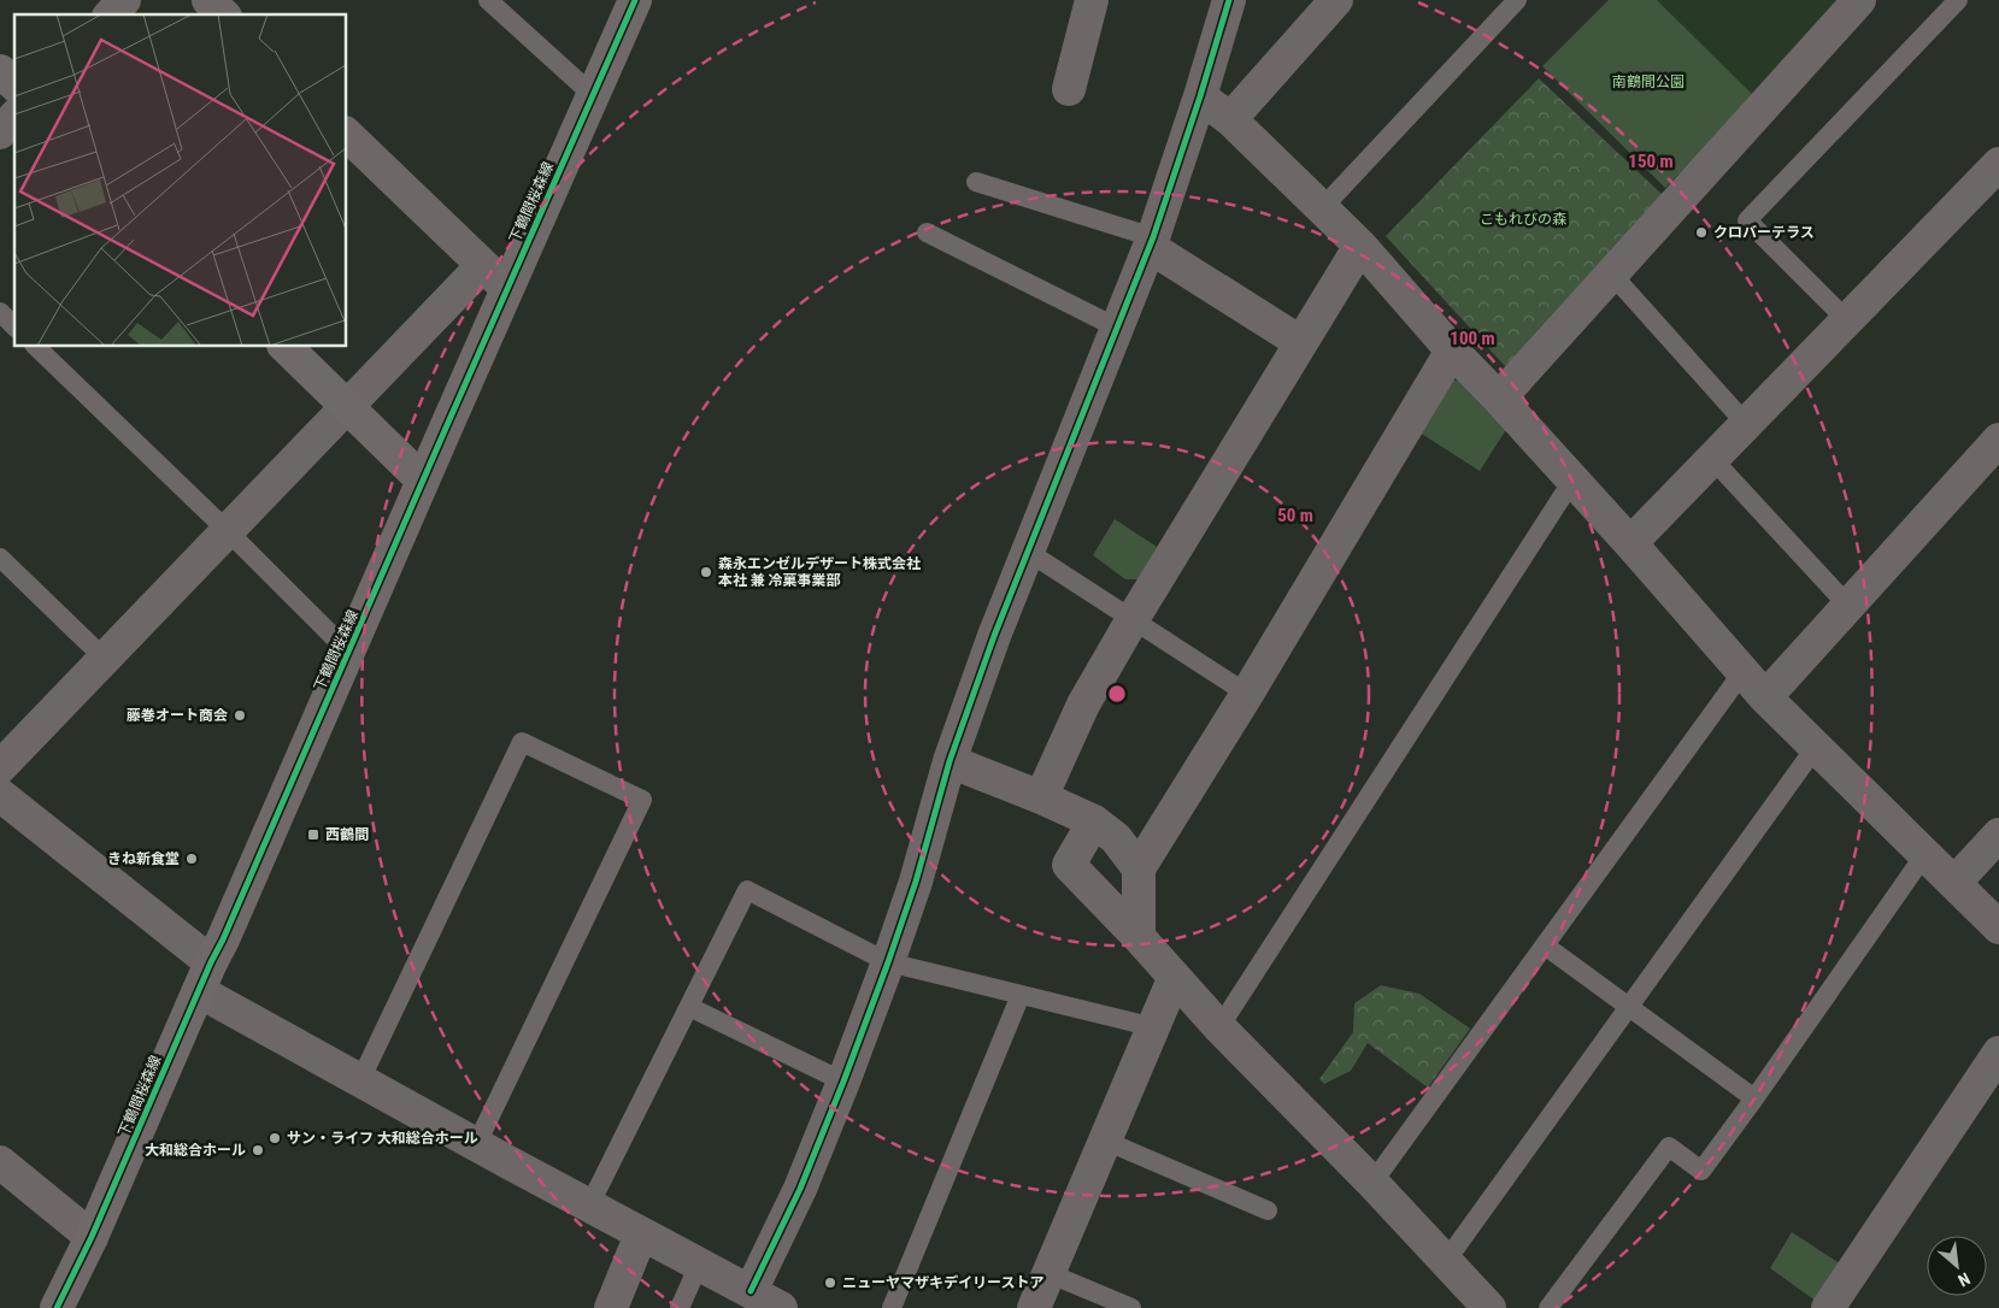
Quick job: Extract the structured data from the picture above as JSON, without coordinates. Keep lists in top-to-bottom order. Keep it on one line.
{"streets":{"street":["下鶴間桜森線"]},"parks":["南鶴間公園","こもれびの森"],"places":{"other":["クロバーテラス","森永エンゼルデザート株式会社 本社 兼 冷菓事業部","藤巻オート商会","きね新食堂","サン・ライフ 大和総合ホール","大和総合ホール","ニューヤマザキデイリーストア"],"transit":["西鶴間"]},"north":"bottom right","rings":["150 m","100 m","50 m"]}
